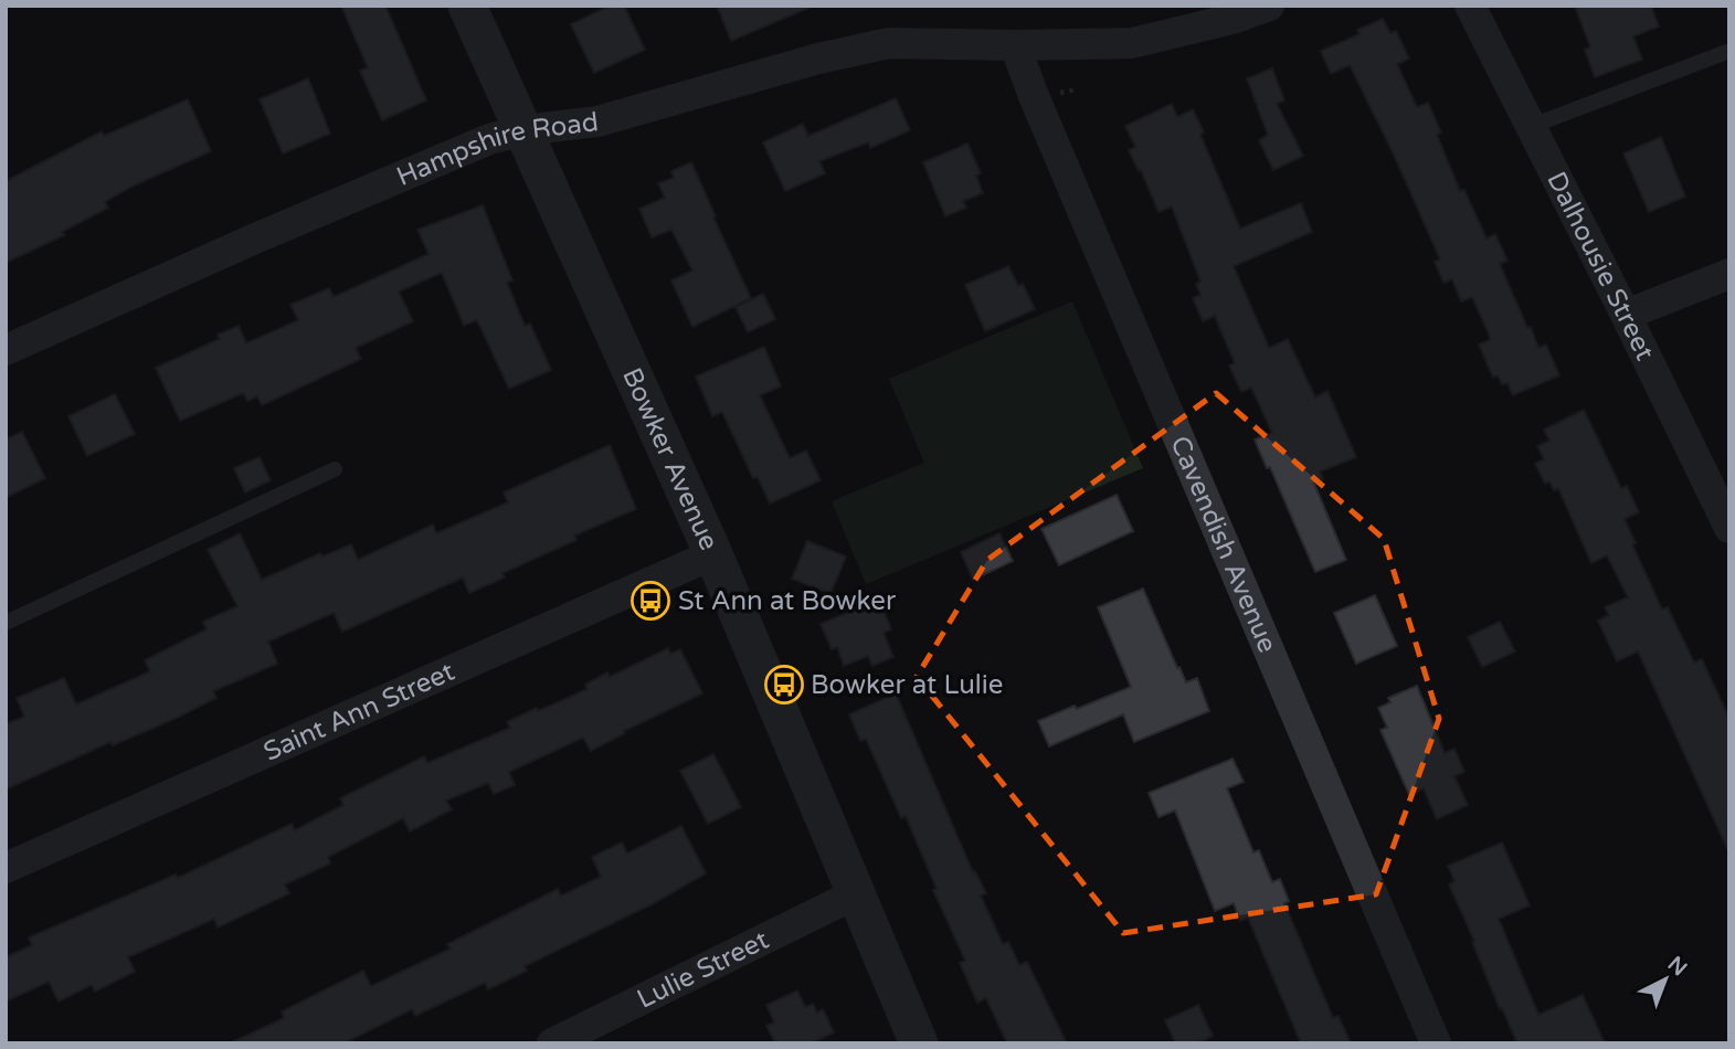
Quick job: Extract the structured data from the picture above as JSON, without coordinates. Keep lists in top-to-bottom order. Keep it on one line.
{"streets":{"street":["Hampshire Road","Dalhousie Street","Bowker Avenue","Cavendish Avenue","Saint Ann Street","Lulie Street"]},"crossings":[["Hampshire Road","Bowker Avenue"],["Hampshire Road","Cavendish Avenue"],["Bowker Avenue","Saint Ann Street"],["Bowker Avenue","Lulie Street"]],"places":{"bus stop":["St Ann at Bowker","Bowker at Lulie"]},"north":"top right"}
